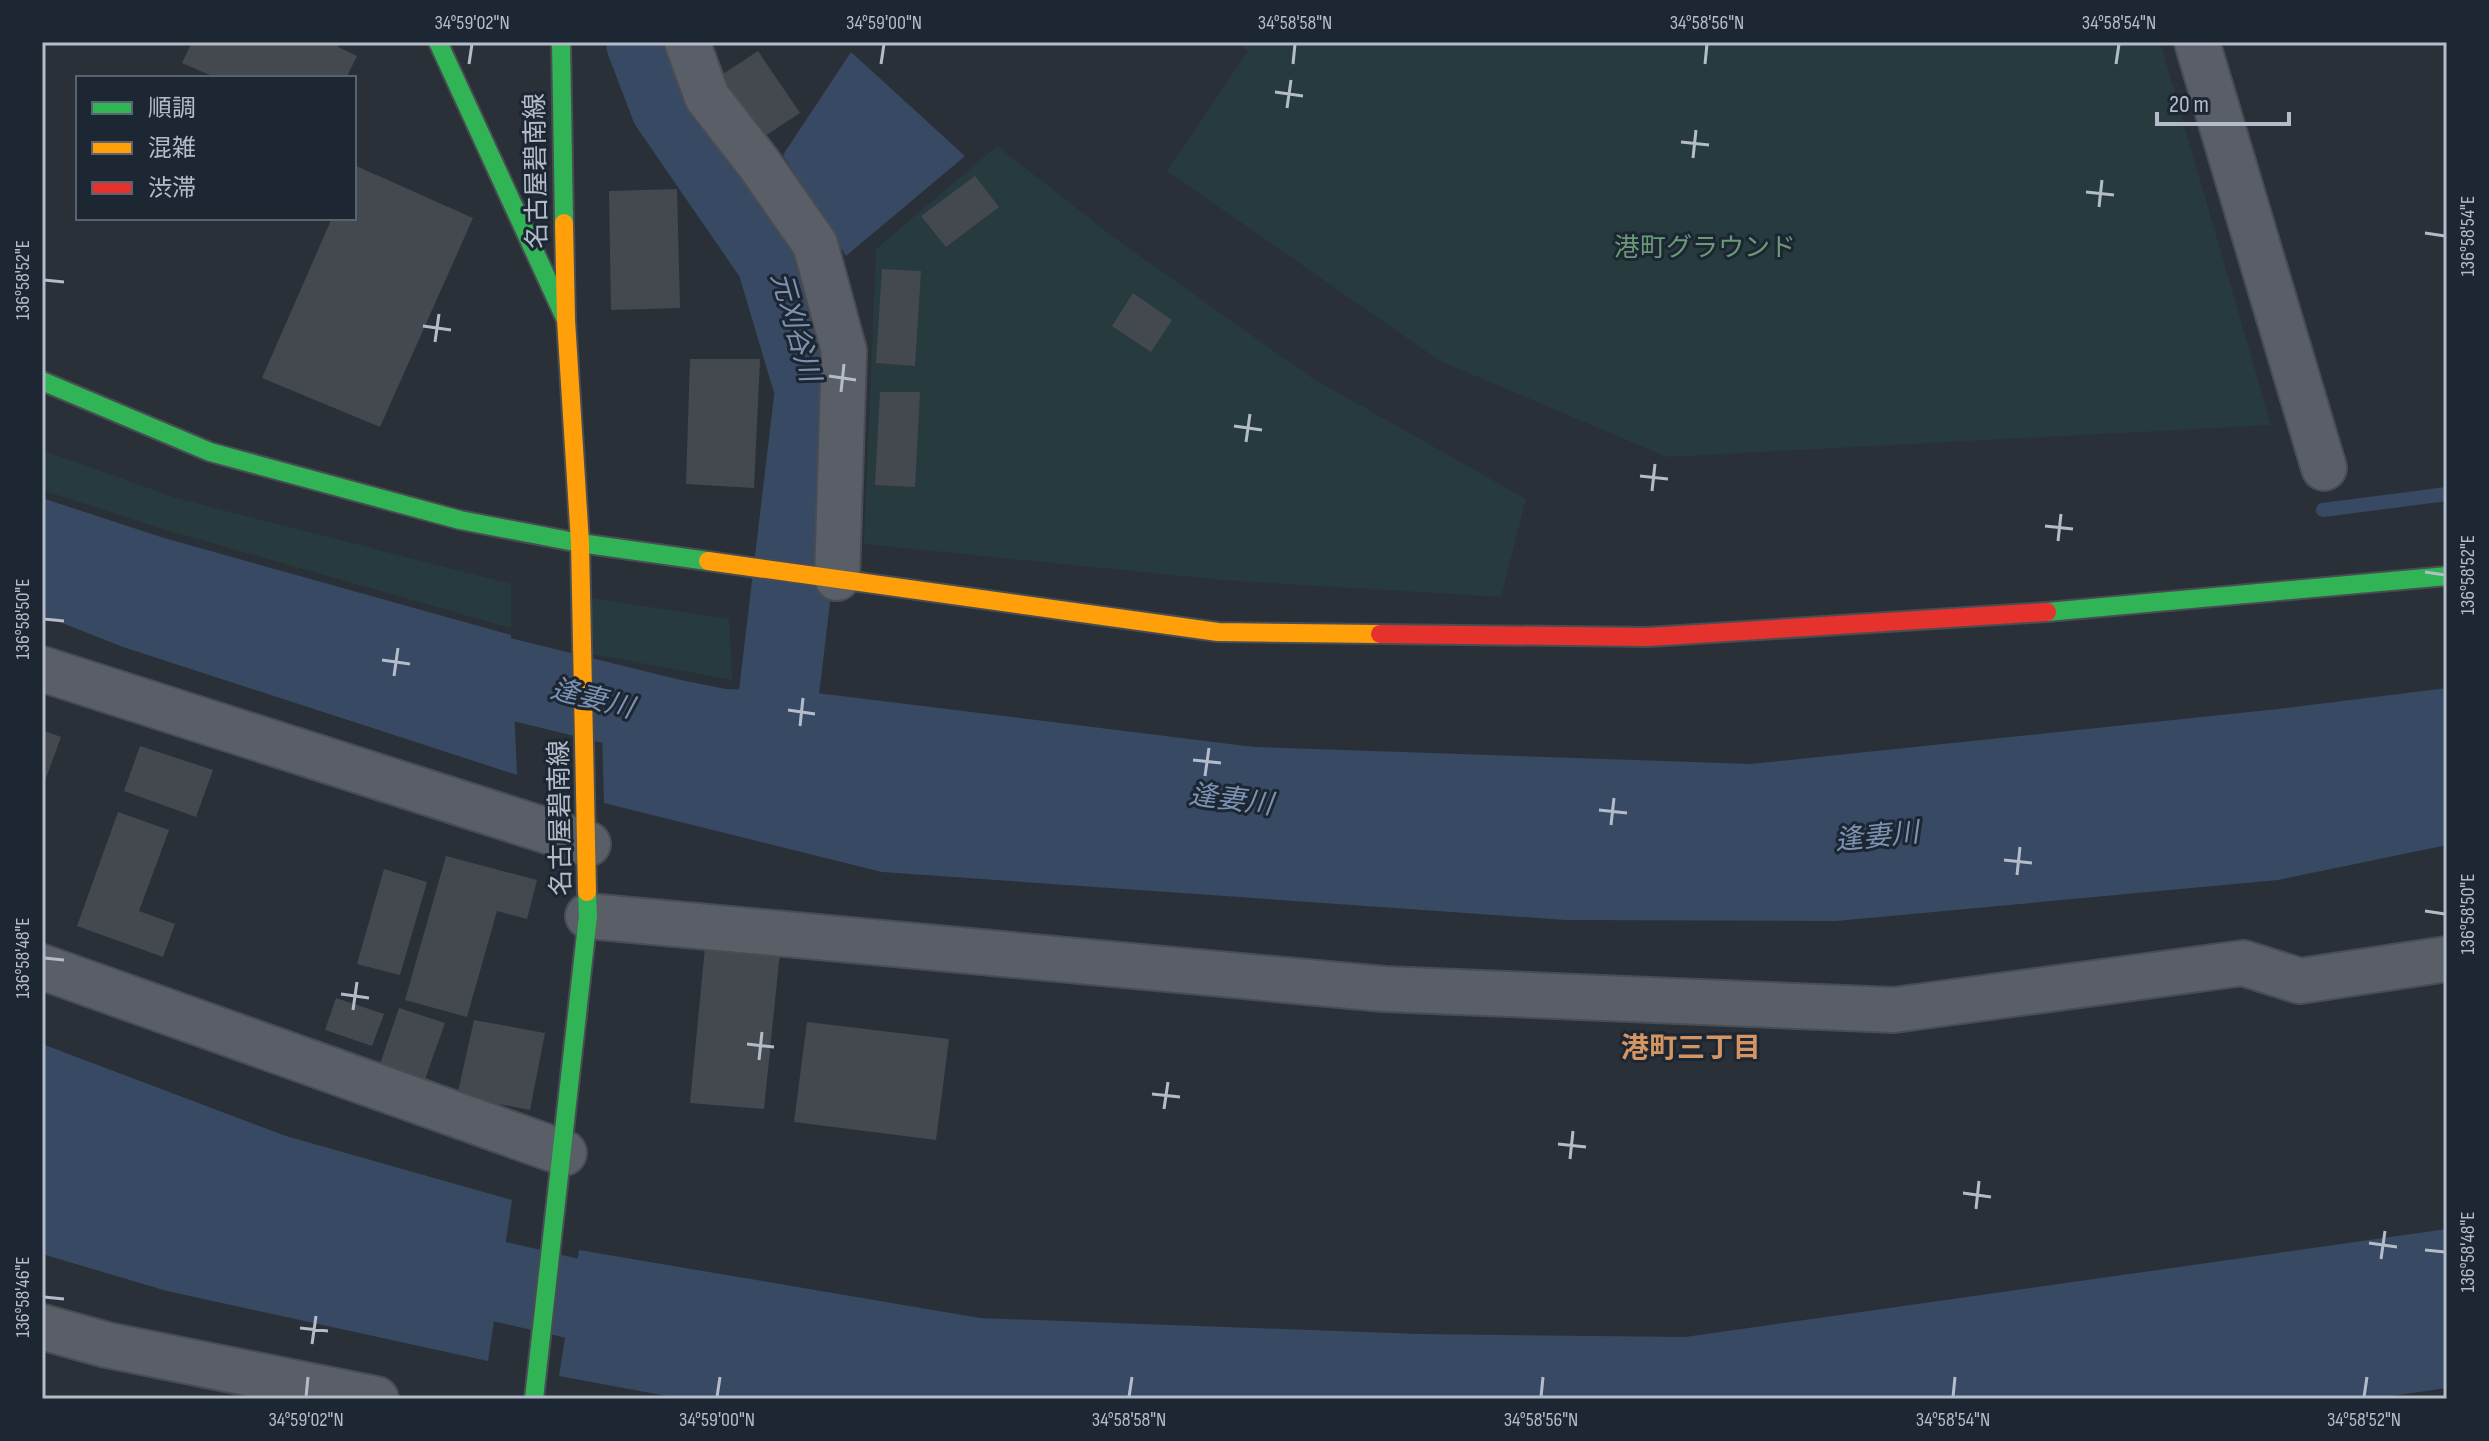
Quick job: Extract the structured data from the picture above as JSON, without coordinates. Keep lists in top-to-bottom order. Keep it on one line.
{"streets":{"street":["名古屋碧南線"]},"districts":["港町三丁目"],"water":["元刈谷川","逢妻川"],"parks":["港町グラウンド"],"legend":["順調","混雑","渋滞"],"scale_bar":"20 m","coordinates":["34°59'02\"N","34°59'00\"N","34°58'58\"N","34°58'56\"N","34°58'54\"N","136°58'54\"E","136°58'52\"E","136°58'50\"E","136°58'48\"E","136°58'46\"E","34°58'52\"N"]}
